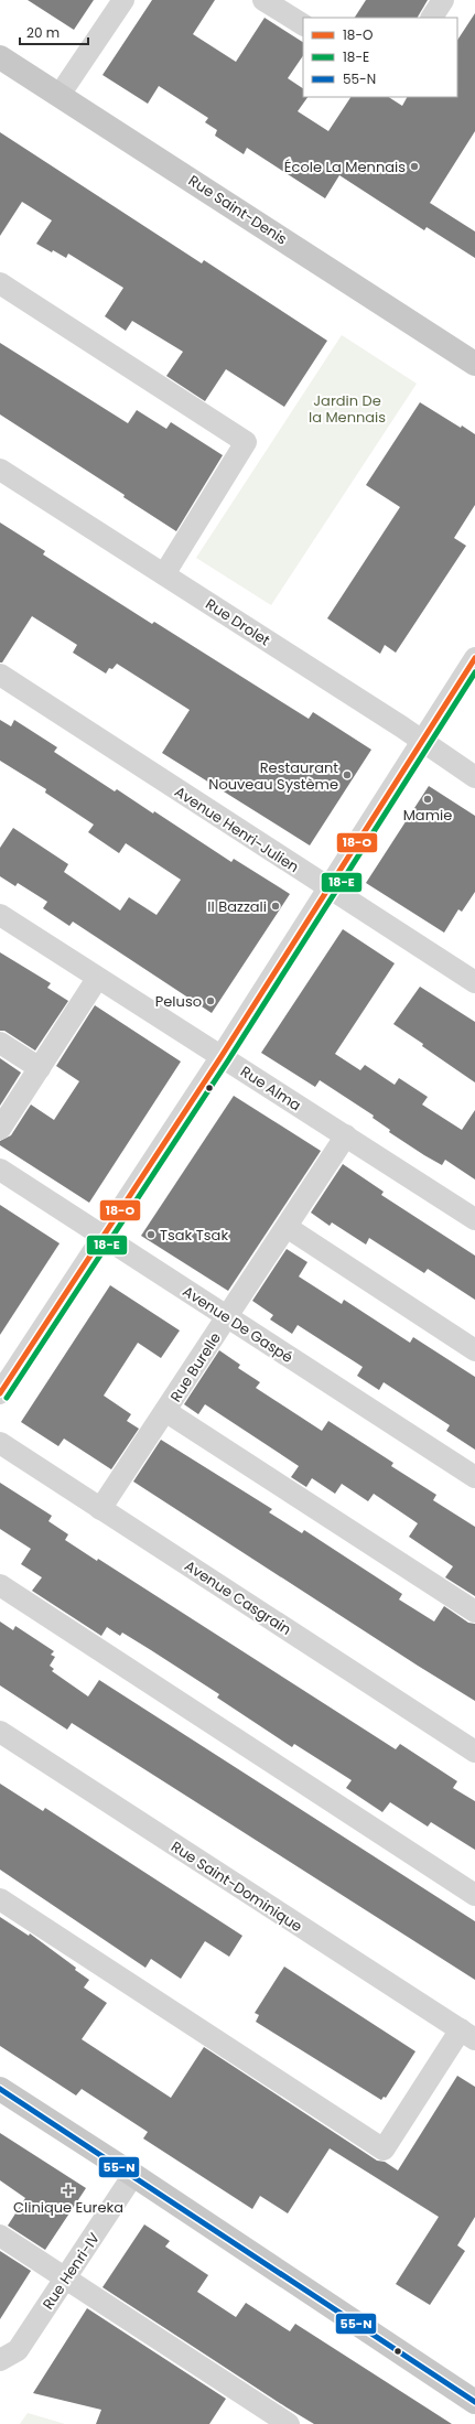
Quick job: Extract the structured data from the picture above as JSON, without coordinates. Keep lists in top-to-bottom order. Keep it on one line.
{"streets":{"main road":["Rue Saint-Denis"],"street":["Rue Drolet","Avenue Henri-Julien","Rue Alma","Avenue De Gaspé","Rue Burelle","Avenue Casgrain","Rue Saint-Dominique","Rue Henri-IV"]},"crossings":[["Rue Alma","Rue Burelle"],["Avenue De Gaspé","Rue Burelle"],["Rue Burelle","Avenue Casgrain"]],"parks":["Jardin De la Mennais"],"places":{"other":["École La Mennais","Restaurant Nouveau Système","Mamie","Il Bazzali","Peluso","Tsak Tsak"],"health":["Clinique Eureka"]},"lines":["transit line 18-O","transit line 18-E","transit line 55-N"],"legend":["18-O","18-E","55-N"],"scale_bar":"20 m"}
